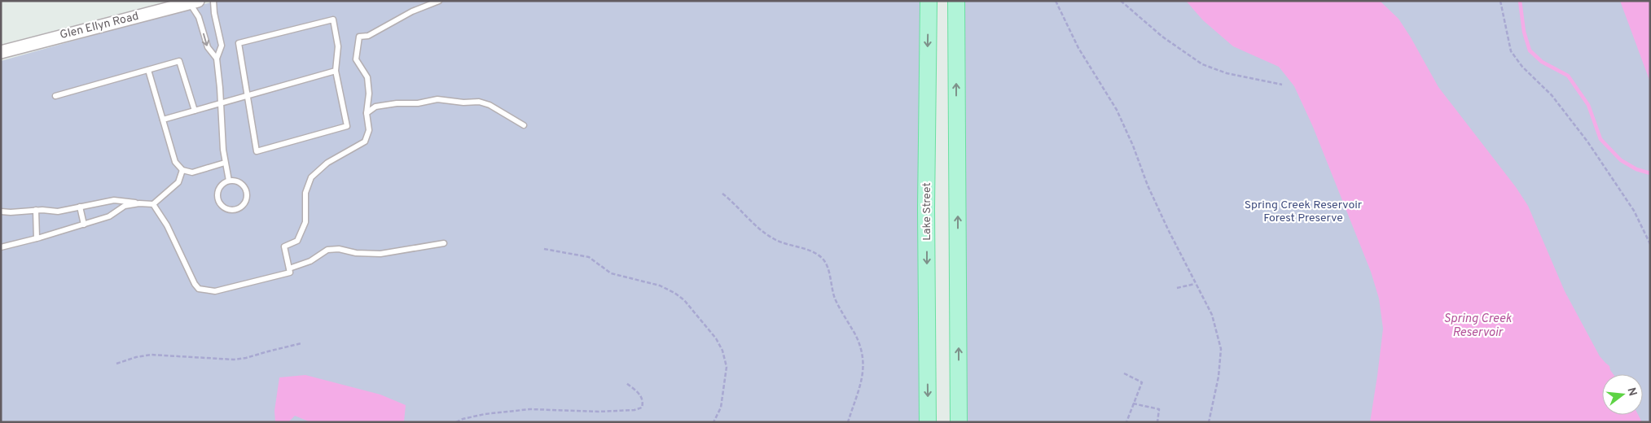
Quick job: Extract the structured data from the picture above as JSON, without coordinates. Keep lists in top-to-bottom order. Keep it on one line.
{"streets":{"main road":["Lake Street"],"street":["Glen Ellyn Road"]},"water":["Spring Creek Reservoir"],"parks":["Spring Creek Reservoir Forest Preserve"],"north":"right"}
